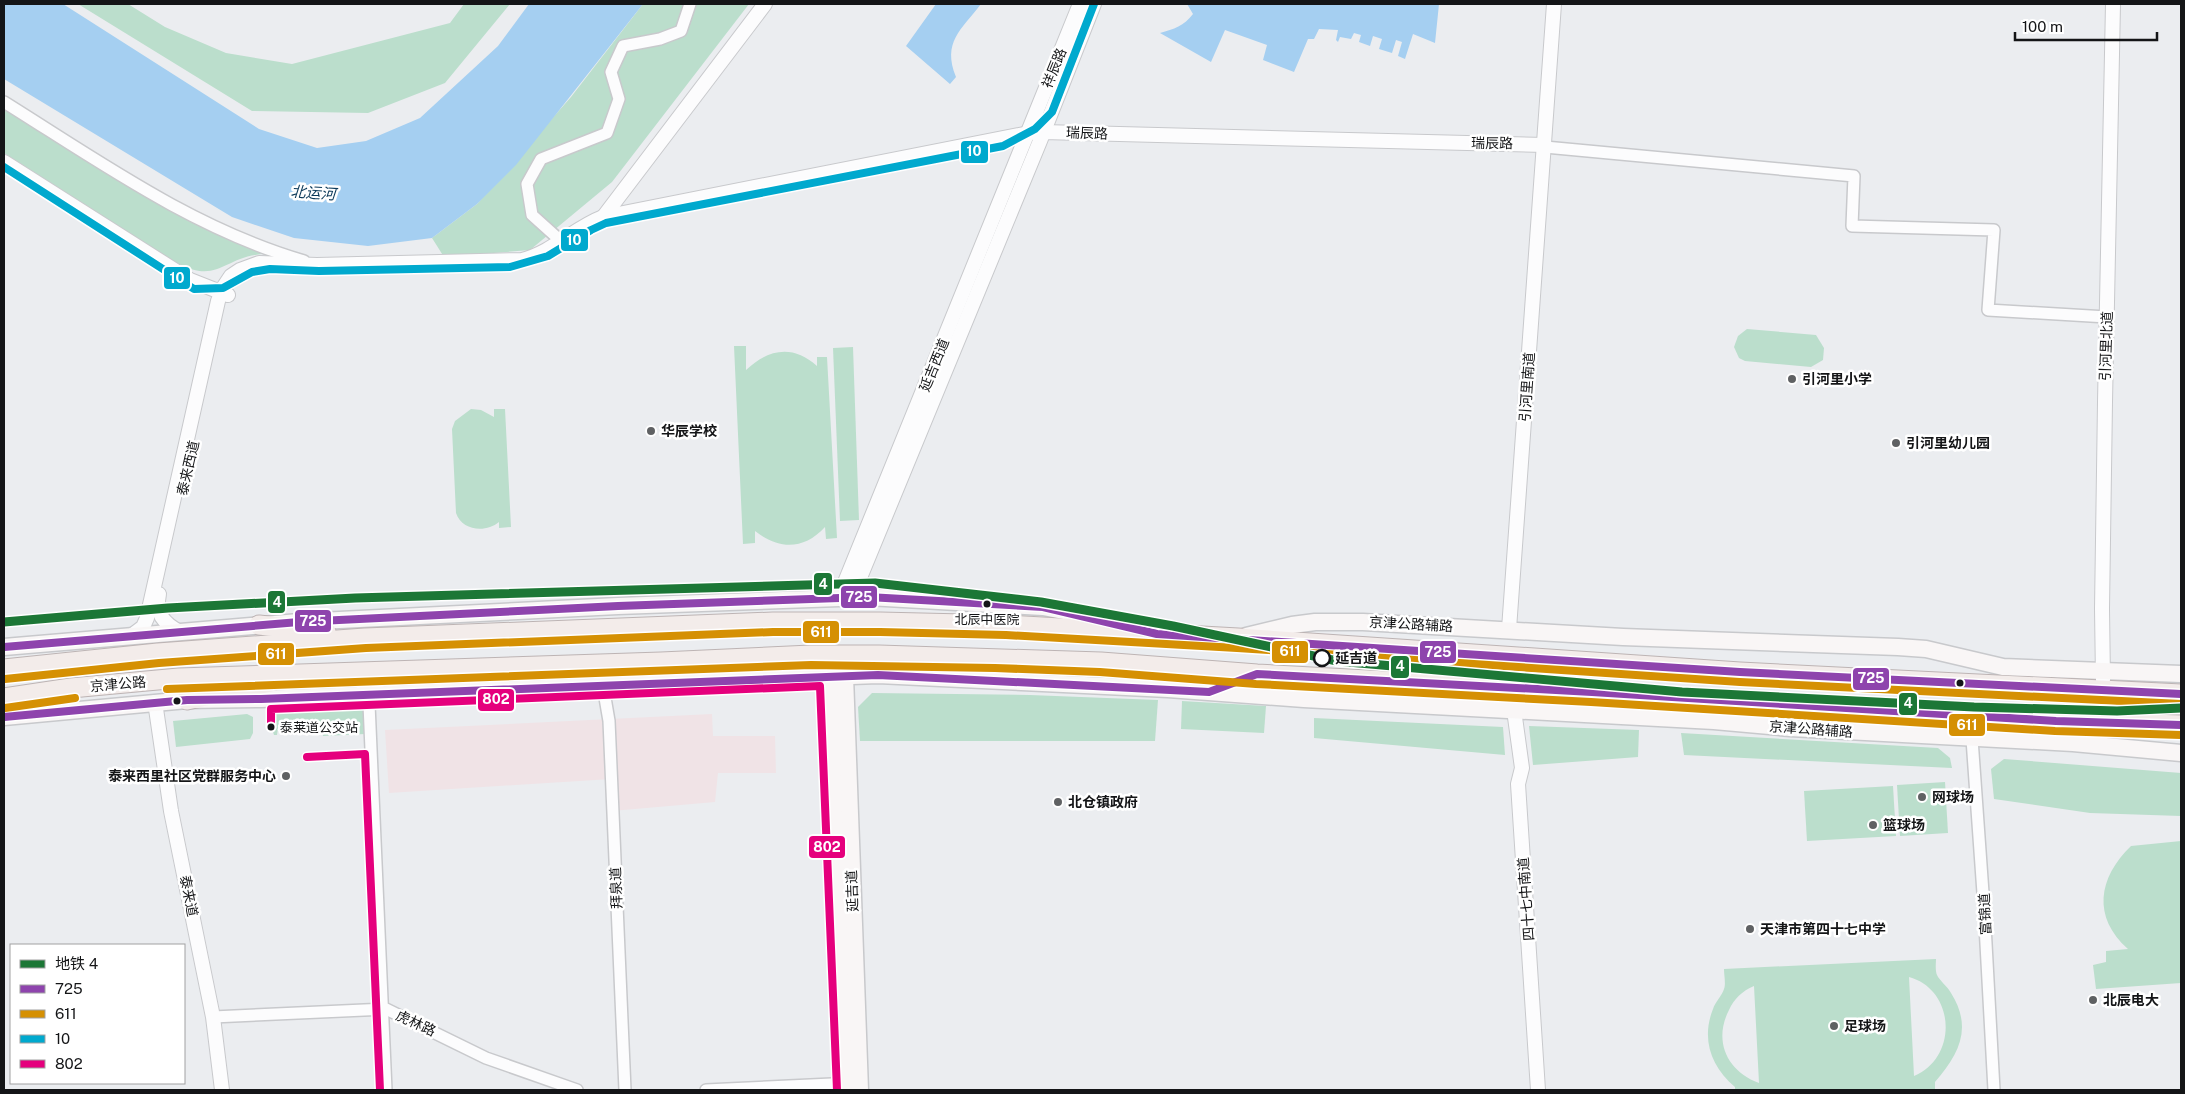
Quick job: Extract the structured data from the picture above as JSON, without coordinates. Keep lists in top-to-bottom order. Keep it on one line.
{"streets":{"highway":["京津公路"],"main road":["京津公路辅路","延吉道"],"street":["祥辰路","瑞辰路","引河里北道","延吉西道","引河里南道","泰来西道","拜泉道","泰来道","四十七中南道","富锦道","虎林路"]},"crossings":[["祥辰路","瑞辰路"],["祥辰路","延吉西道"],["瑞辰路","延吉西道"],["瑞辰路","引河里南道"],["瑞辰路","泰来西道"],["引河里北道","京津公路辅路"],["引河里北道","京津公路"],["引河里南道","京津公路辅路"],["京津公路辅路","京津公路"],["京津公路辅路","拜泉道"],["京津公路辅路","延吉道"],["京津公路辅路","泰来道"],["京津公路辅路","四十七中南道"],["京津公路辅路","富锦道"],["泰来道","虎林路"]],"water":["北运河"],"places":["引河里小学","华辰学校","引河里幼儿园","北辰中医院","延吉道","泰莱道公交站","泰来西里社区党群服务中心","网球场","北仓镇政府","篮球场","天津市第四十七中学","北辰电大","足球场"],"lines":["transit line 10","metro line 4","transit line 725","transit line 611","transit line 802"],"legend":["地铁 4","725","611","10","802"],"scale_bar":"100 m"}
